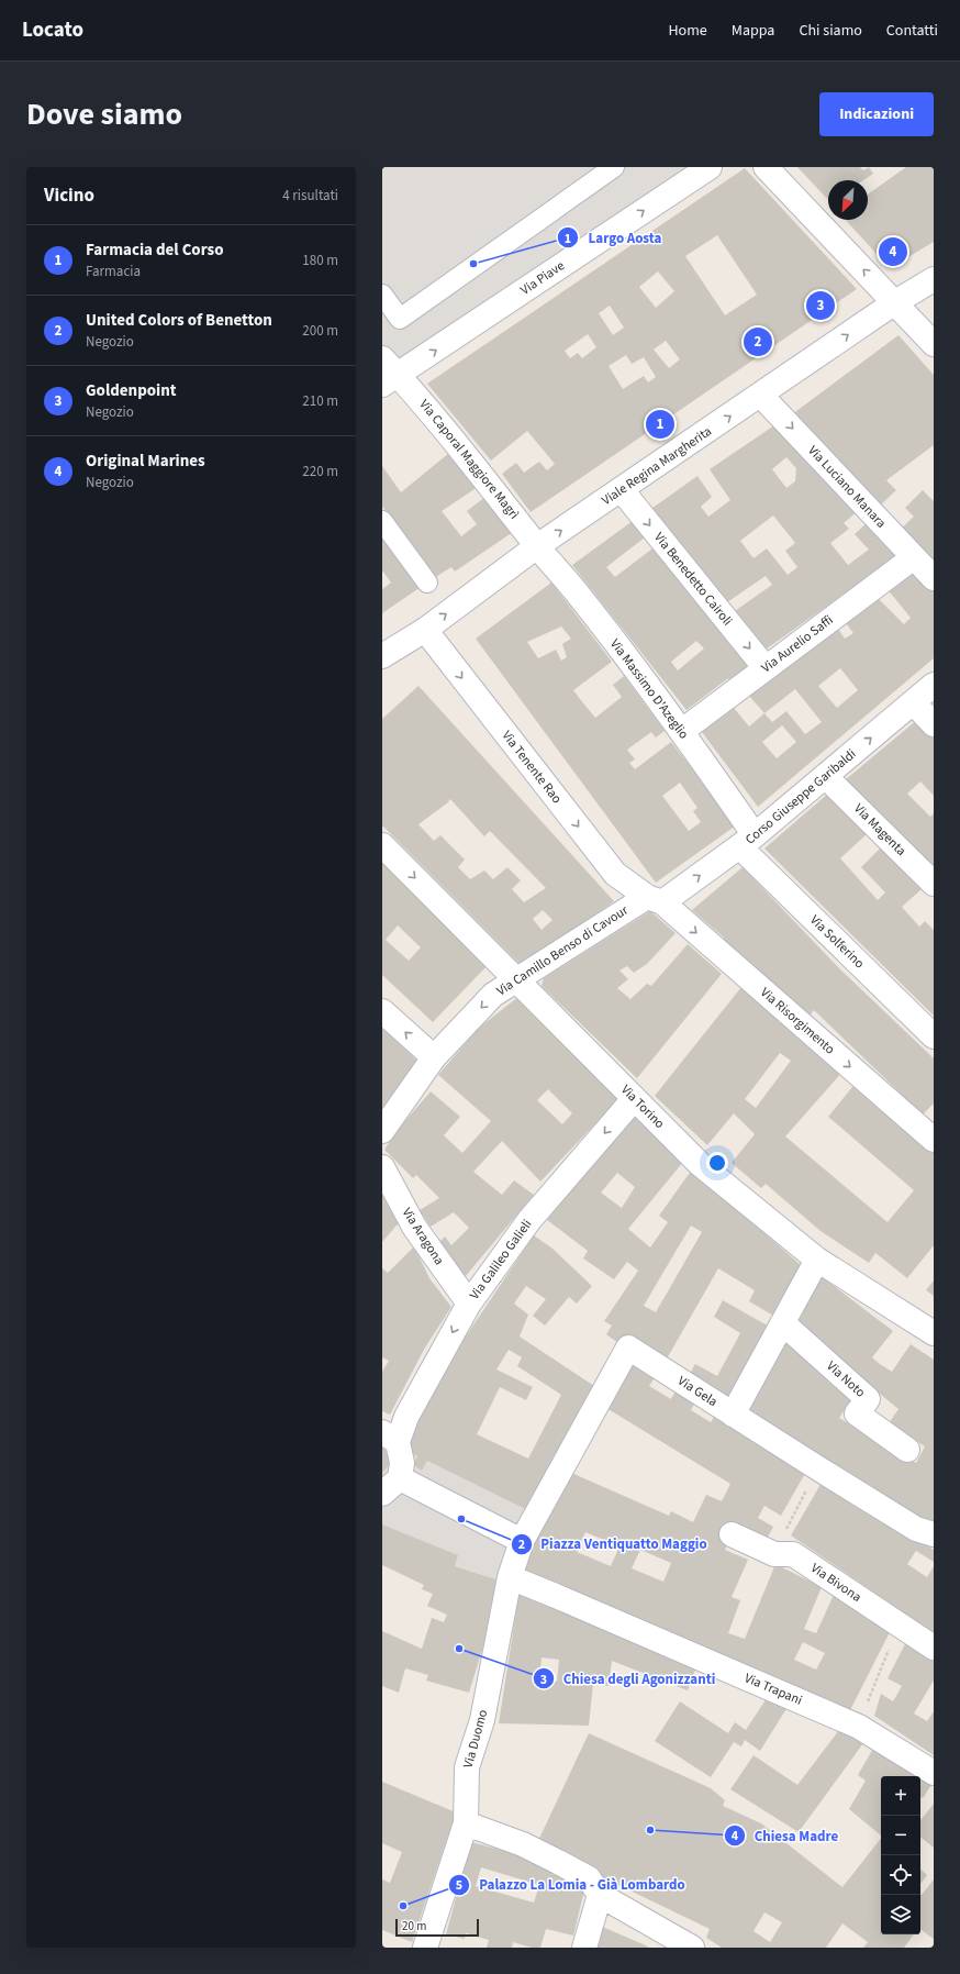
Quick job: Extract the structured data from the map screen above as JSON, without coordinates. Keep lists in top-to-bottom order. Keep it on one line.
{"streets":{"street":["Via Piave","Via Caporal Maggiore Magrì","Viale Regina Margherita","Via Luciano Manara","Via Benedetto Cairoli","Via Aurelio Saffi","Via Massimo D'Azeglio","Via Tenente Rao","Corso Giuseppe Garibaldi","Via Magenta","Via Solferino","Via Camillo Benso di Cavour","Via Risorgimento","Via Torino","Via Aragona","Via Galileo Galieli","Via Noto","Via Gela","Via Bivona","Via Trapani","Via Duomo"]},"crossings":[["Via Piave","Via Caporal Maggiore Magrì"],["Via Caporal Maggiore Magrì","Viale Regina Margherita"],["Via Caporal Maggiore Magrì","Via Massimo D'Azeglio"],["Viale Regina Margherita","Via Luciano Manara"],["Viale Regina Margherita","Via Benedetto Cairoli"],["Viale Regina Margherita","Via Massimo D'Azeglio"],["Viale Regina Margherita","Via Tenente Rao"],["Via Luciano Manara","Via Aurelio Saffi"],["Via Benedetto Cairoli","Via Aurelio Saffi"],["Via Aurelio Saffi","Via Massimo D'Azeglio"],["Via Massimo D'Azeglio","Corso Giuseppe Garibaldi"],["Via Massimo D'Azeglio","Via Solferino"],["Via Tenente Rao","Corso Giuseppe Garibaldi"],["Via Tenente Rao","Via Camillo Benso di Cavour"],["Via Tenente Rao","Via Risorgimento"],["Corso Giuseppe Garibaldi","Via Magenta"],["Corso Giuseppe Garibaldi","Via Solferino"],["Corso Giuseppe Garibaldi","Via Camillo Benso di Cavour"],["Corso Giuseppe Garibaldi","Via Risorgimento"],["Via Camillo Benso di Cavour","Via Risorgimento"],["Via Camillo Benso di Cavour","Via Torino"],["Via Torino","Via Galileo Galieli"],["Via Aragona","Via Galileo Galieli"],["Via Gela","Via Duomo"],["Via Trapani","Via Duomo"]],"one_way":["Viale Regina Margherita","Via Benedetto Cairoli","Via Tenente Rao","Corso Giuseppe Garibaldi","Via Risorgimento","Via Galileo Galieli"],"places":["Largo Aosta","Piazza Ventiquatto Maggio","Chiesa degli Agonizzanti","Chiesa Madre","Palazzo La Lomia - Già Lombardo"],"scale_bar":"20 m","north":"bottom left","page":{"header":"Locato","nav":["Home","Mappa","Chi siamo","Contatti"],"title":"Dove siamo","buttons":"Indicazioni","heading":["Vicino","4 risultati"],"list":[{"mark":"1","name":"Farmacia del Corso","note":"Farmacia","value":"180 m"},{"mark":"2","name":"United Colors of Benetton","note":"Negozio","value":"200 m"},{"mark":"3","name":"Goldenpoint","note":"Negozio","value":"210 m"},{"mark":"4","name":"Original Marines","note":"Negozio","value":"220 m"}],"pins":["4","3","2","1"],"map_buttons":["+","−"],"scale":"20 m"}}
